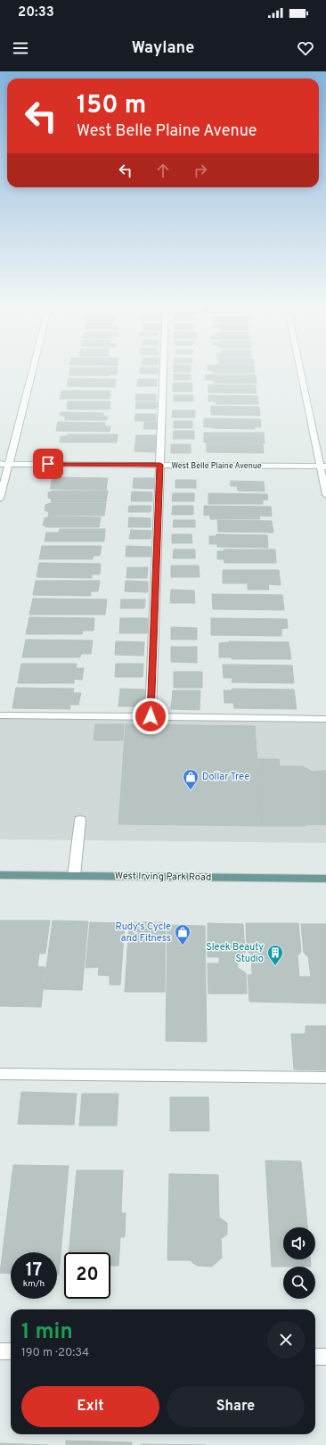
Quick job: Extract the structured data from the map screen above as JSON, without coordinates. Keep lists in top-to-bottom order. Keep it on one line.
{"streets":{"main road":["West Irving Park Road"],"street":["West Belle Plaine Avenue"]},"places":{"shop":["Dollar Tree","Rudy's Cycle and Fitness"],"building":["Sleek Beauty Studio"]},"page":{"status":"20:33","header":"Waylane","turn":["150 m","West Belle Plaine Avenue"],"speed":"17 km/h","limit":"20","heading":["1 min","190 m · 20:34"],"buttons":["Exit","Share"]}}
